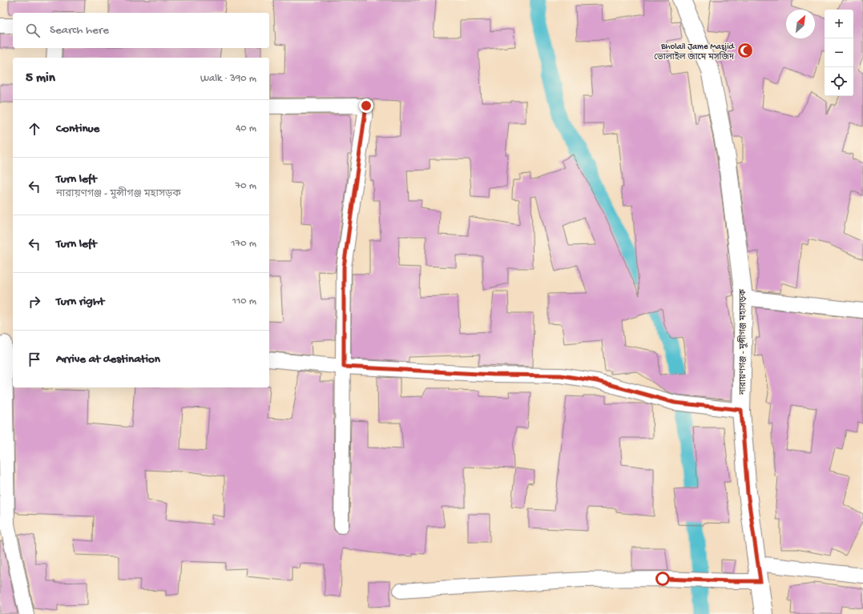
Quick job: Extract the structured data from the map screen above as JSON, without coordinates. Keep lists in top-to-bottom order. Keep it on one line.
{"streets":{"main road":["নারায়ণগঞ্জ - মুন্সীগঞ্জ মহাসড়ক"]},"places":{"mosque":["Bholail Jame Masjid ভোলাইল জামে মসজিদ"]},"north":"top right","page":{"map_buttons":["+","−"],"search":"Search here","heading":["5 min","Walk · 390 m"],"list":[["Continue","40 m"],["Turn left","নারায়ণগঞ্জ - মুন্সীগঞ্জ মহাসড়ক","70 m"],["Turn left","170 m"],["Turn right","110 m"],"Arrive at destination"]}}
